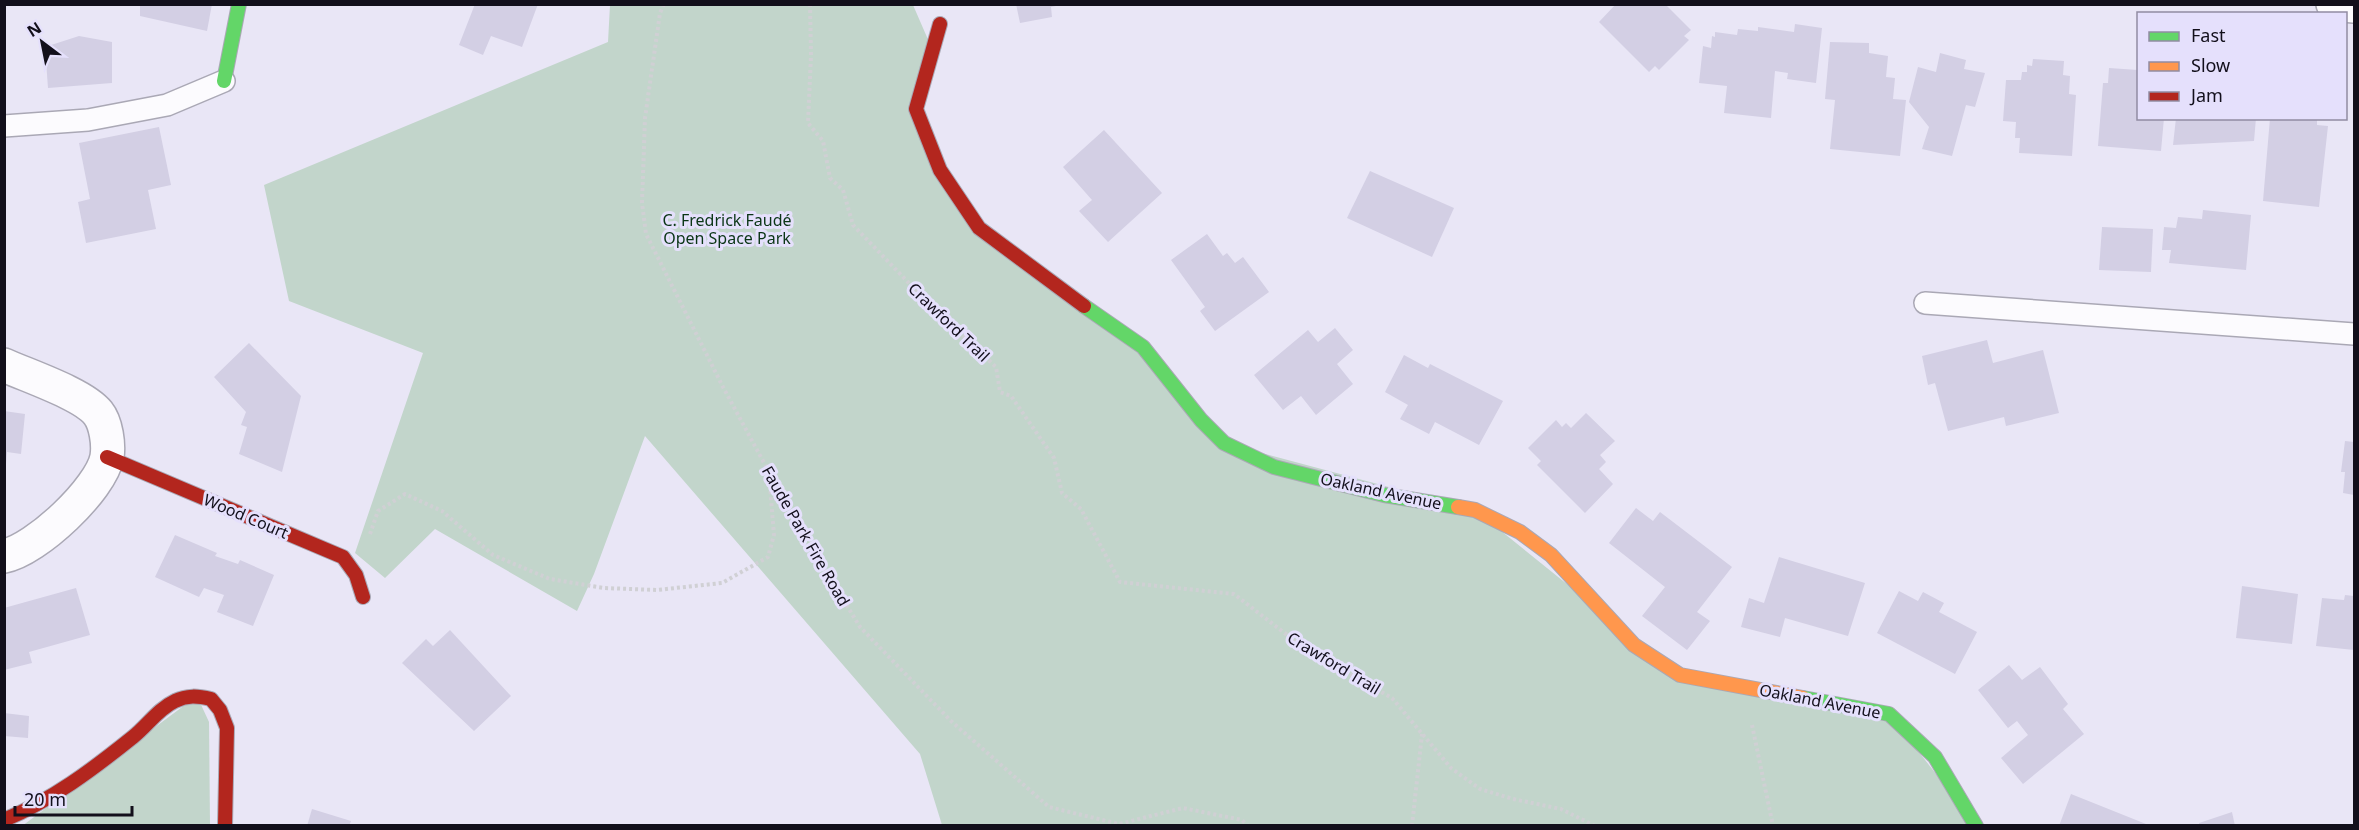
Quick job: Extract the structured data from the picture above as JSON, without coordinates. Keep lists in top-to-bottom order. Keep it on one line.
{"streets":{"street":["Oakland Avenue","Wood Court"],"path":["Crawford Trail","Faude Park Fire Road"]},"parks":["C. Fredrick Faudé Open Space Park"],"legend":["Fast","Slow","Jam"],"scale_bar":"20 m","north":"top left"}
